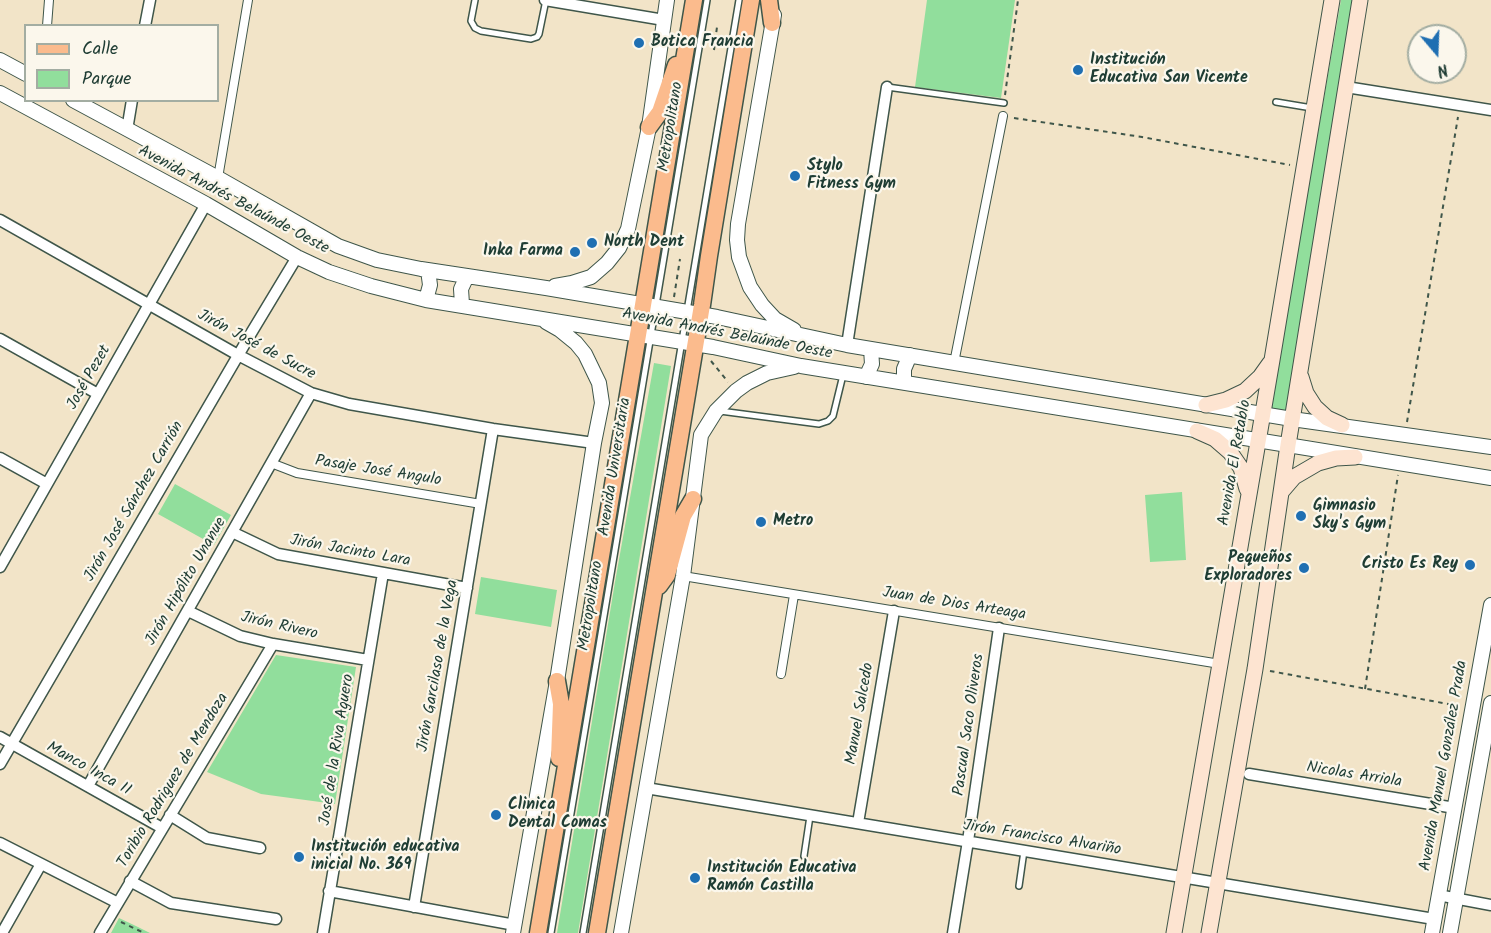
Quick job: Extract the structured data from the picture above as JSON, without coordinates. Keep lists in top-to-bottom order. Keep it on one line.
{"streets":{"main road":["Avenida El Retablo","Avenida Universitaria"],"street":["Avenida Andrés Belaúnde Oeste","Jirón José de Sucre","José Pezet","Pasaje José Angulo","Jirón José Sánchez Carrión","Jirón Jacinto Lara","Jirón Hipólito Unanue","Juan de Dios Arteaga","Jirón Rivero","Jirón Garcilaso de la Vega","Manuel Salcedo","Pascual Saco Oliveros","José de la Riva Aguero","Avenida Manuel González Prada","Manco Inca II","Nicolas Arriola","Toribio Rodriguez de Mendoza","Jirón Francisco Alvariño"],"lane":["Metropolitano"]},"crossings":[["Metropolitano","Avenida Andrés Belaúnde Oeste"],["Metropolitano","Avenida Universitaria"],["Avenida Andrés Belaúnde Oeste","José Pezet"],["Avenida Andrés Belaúnde Oeste","Avenida El Retablo"],["Avenida Andrés Belaúnde Oeste","Avenida Universitaria"],["Avenida Andrés Belaúnde Oeste","Jirón José Sánchez Carrión"],["Jirón José de Sucre","José Pezet"],["Jirón José de Sucre","Avenida Universitaria"],["Jirón José de Sucre","Jirón José Sánchez Carrión"],["Jirón José de Sucre","Jirón Hipólito Unanue"],["Jirón José de Sucre","Jirón Garcilaso de la Vega"],["Avenida El Retablo","Juan de Dios Arteaga"],["Avenida El Retablo","Jirón Francisco Alvariño"],["Pasaje José Angulo","Jirón Hipólito Unanue"],["Pasaje José Angulo","Jirón Garcilaso de la Vega"],["Jirón José Sánchez Carrión","Manco Inca II"],["Jirón Jacinto Lara","Jirón Hipólito Unanue"],["Jirón Jacinto Lara","Jirón Garcilaso de la Vega"],["Jirón Jacinto Lara","José de la Riva Aguero"],["Jirón Hipólito Unanue","Jirón Rivero"],["Jirón Hipólito Unanue","Manco Inca II"],["Juan de Dios Arteaga","Manuel Salcedo"],["Juan de Dios Arteaga","Pascual Saco Oliveros"],["Jirón Rivero","José de la Riva Aguero"],["Jirón Rivero","Toribio Rodriguez de Mendoza"],["Manuel Salcedo","Jirón Francisco Alvariño"],["Pascual Saco Oliveros","Jirón Francisco Alvariño"],["Avenida Manuel González Prada","Nicolas Arriola"],["Avenida Manuel González Prada","Jirón Francisco Alvariño"],["Manco Inca II","Toribio Rodriguez de Mendoza"]],"places":["Botica Francia","Institución Educativa San Vicente","Stylo Fitness Gym","North Dent","Inka Farma","Gimnasio Sky's Gym","Metro","Cristo Es Rey","Pequeños Exploradores","Clinica Dental Comas","Institución educativa inicial No. 369","Institución Educativa Ramón Castilla"],"legend":["Calle","Parque"],"north":"bottom"}
